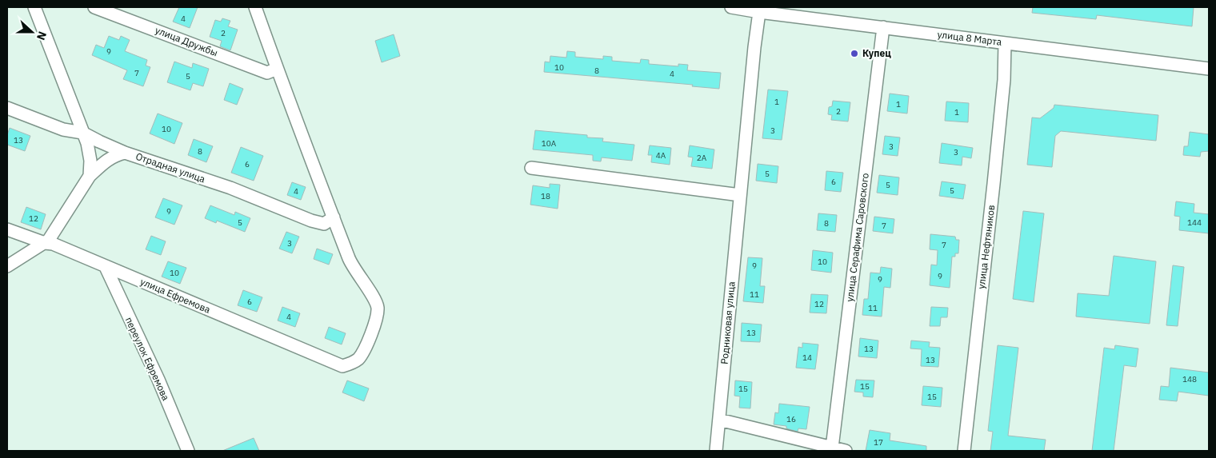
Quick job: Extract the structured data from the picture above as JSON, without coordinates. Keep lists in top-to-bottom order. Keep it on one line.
{"streets":{"street":["улица 8 Марта","улица Дружбы","Отрадная улица","улица Серафима Саровского","улица Нефтяников","улица Ефремова","Родниковая улица","переулок Ефремова"]},"crossings":[["улица 8 Марта","улица Серафима Саровского"],["улица 8 Марта","улица Нефтяников"],["улица 8 Марта","Родниковая улица"],["Отрадная улица","улица Ефремова"],["улица Ефремова","переулок Ефремова"]],"places":["Купец"],"house_numbers":["4","2","9","10","8","7","4","5","1","1","2","1","10","3","13","10А","3","8","3","4А","2А","6","5","6","5","5","4","18","9","12","5","144","8","7","3","7","10","9","10","9","9","11","6","12","11","4","13","13","14","13","148","15","15","15","16","17"],"north":"right"}
